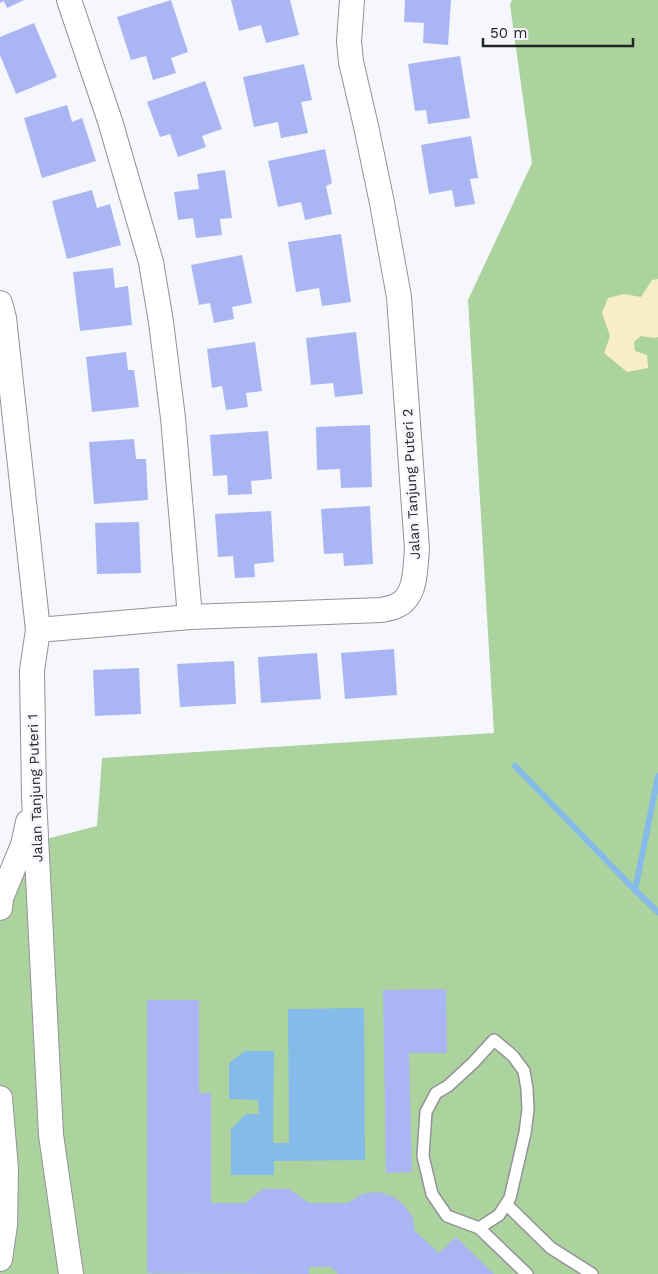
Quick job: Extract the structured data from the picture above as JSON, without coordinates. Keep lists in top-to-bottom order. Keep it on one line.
{"streets":{"street":["Jalan Tanjung Puteri 2","Jalan Tanjung Puteri 1"]},"crossings":[["Jalan Tanjung Puteri 2","Jalan Tanjung Puteri 1"]],"scale_bar":"50 m"}
